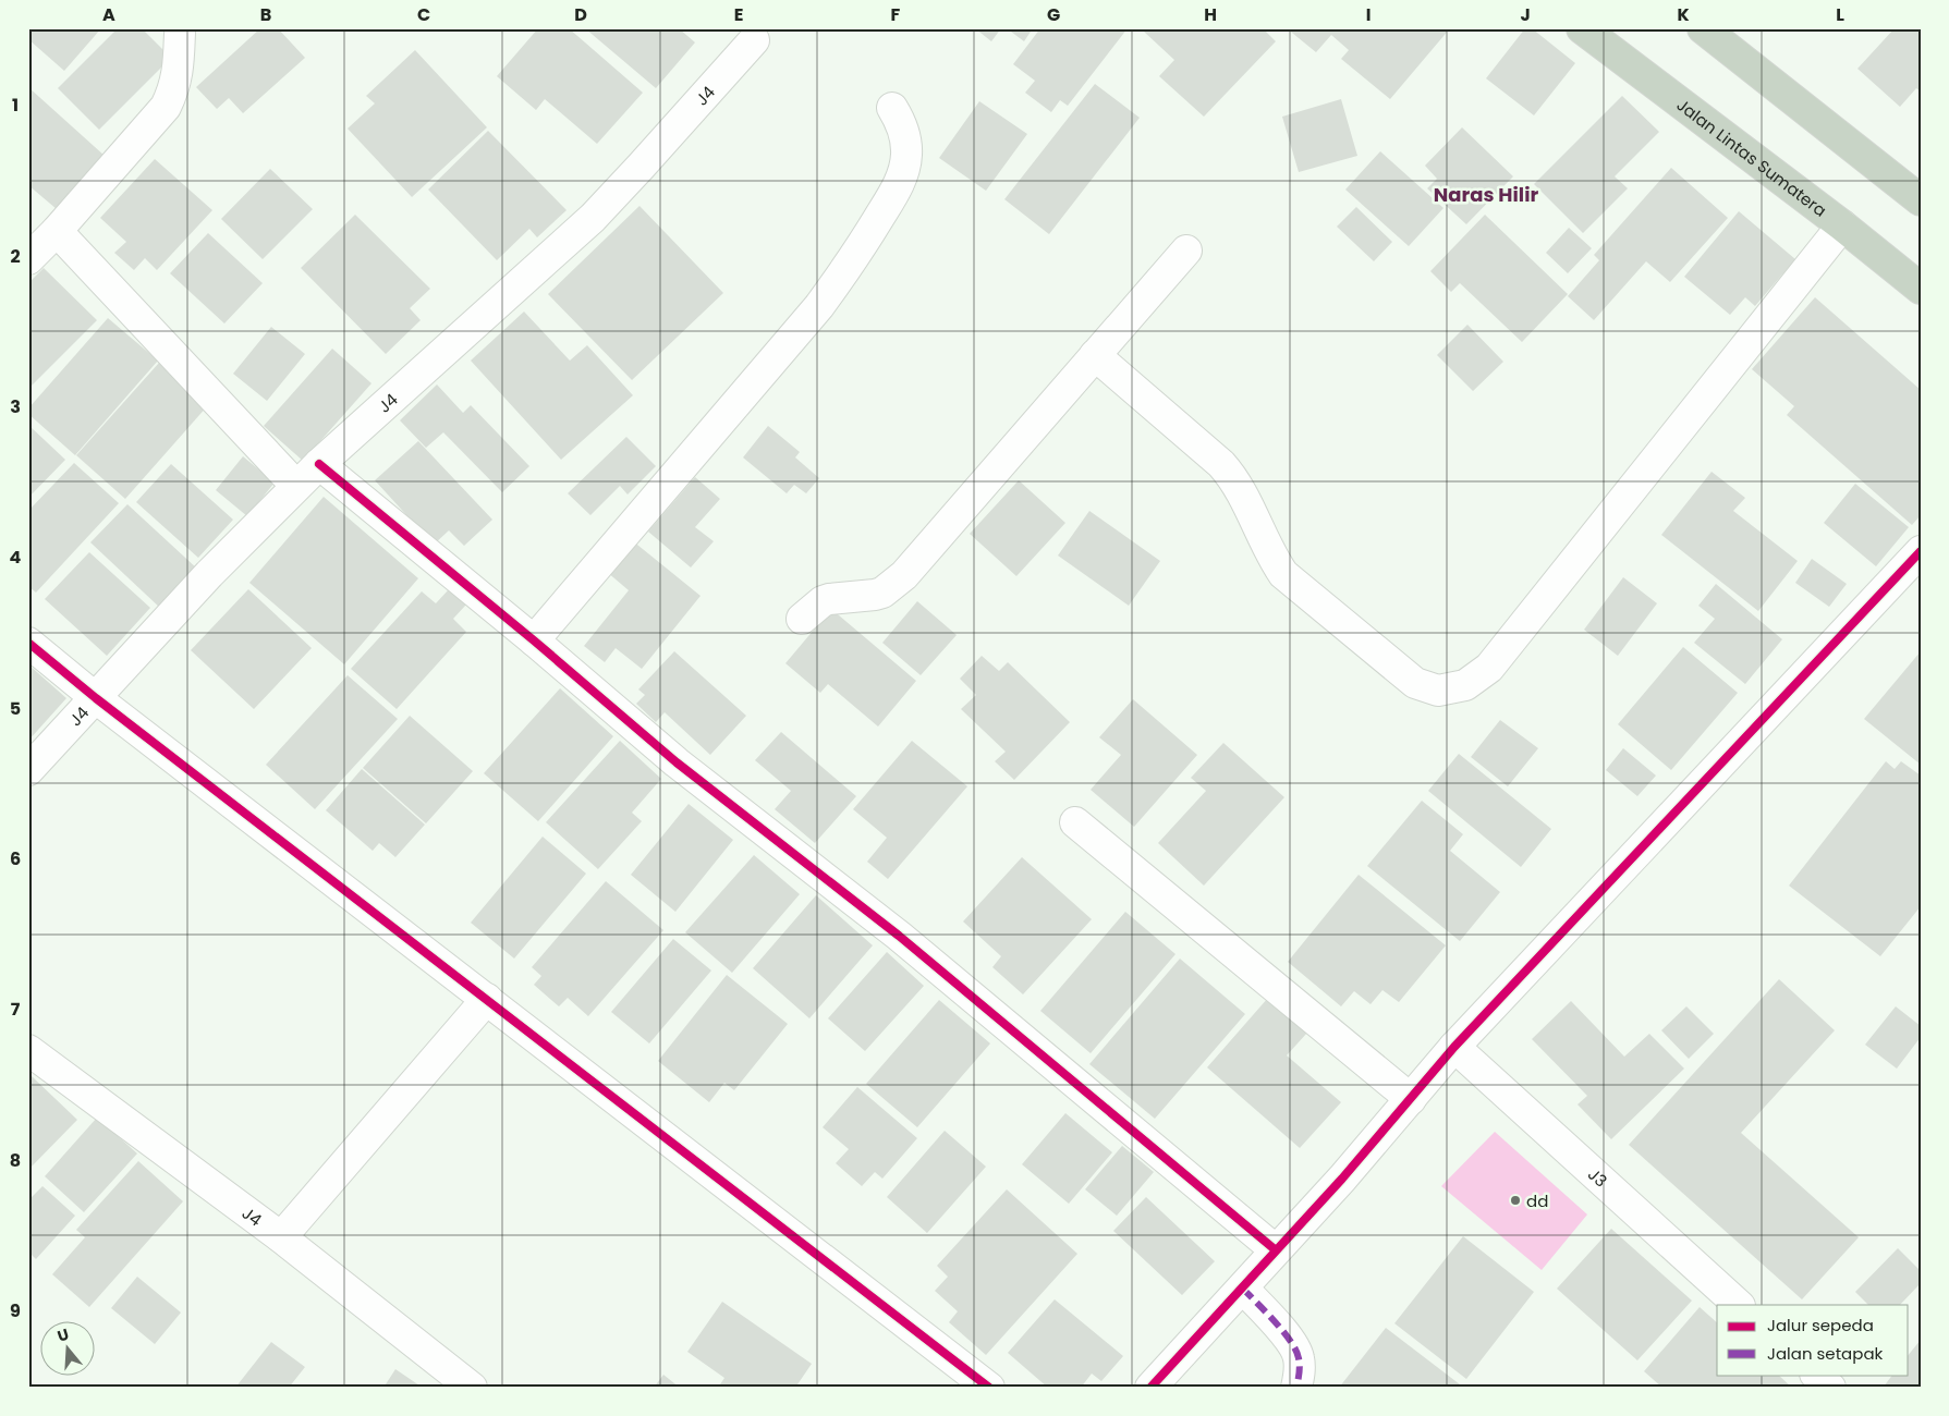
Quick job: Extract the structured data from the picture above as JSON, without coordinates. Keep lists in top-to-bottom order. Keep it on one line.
{"streets":{"highway":["Jalan Lintas Sumatera"],"street":["J4","J3"]},"districts":["Naras Hilir"],"places":["dd"],"legend":["Jalur sepeda","Jalan setapak"],"north":"top","grid":{"columns":["A","B","C","D","E","F","G","H","I","J","K","L"],"rows":["1","2","3","4","5","6","7","8","9"]}}
